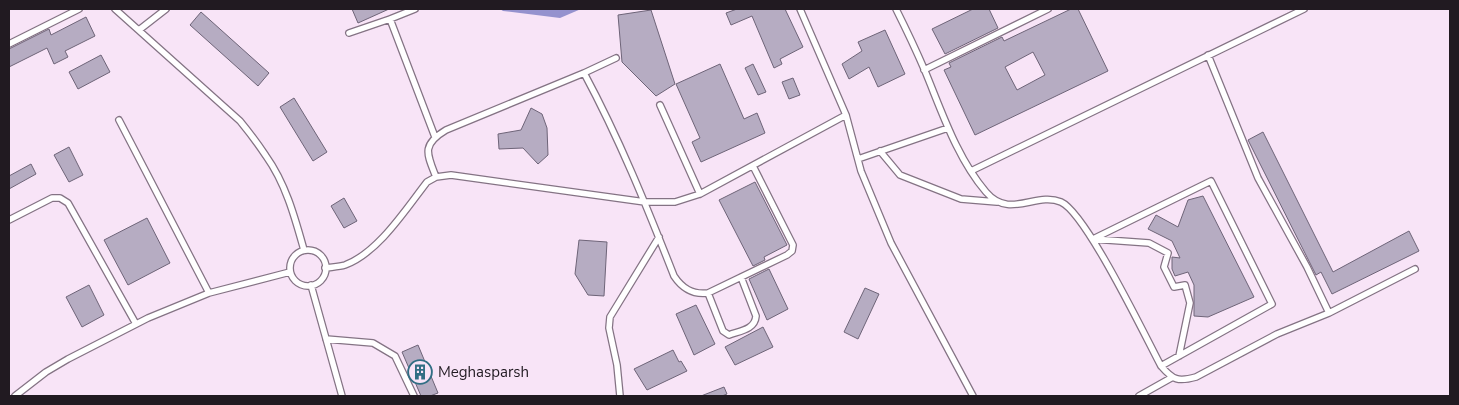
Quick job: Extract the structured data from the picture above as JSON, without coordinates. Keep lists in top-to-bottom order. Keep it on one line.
{"places":{"building":["Meghasparsh"]}}
